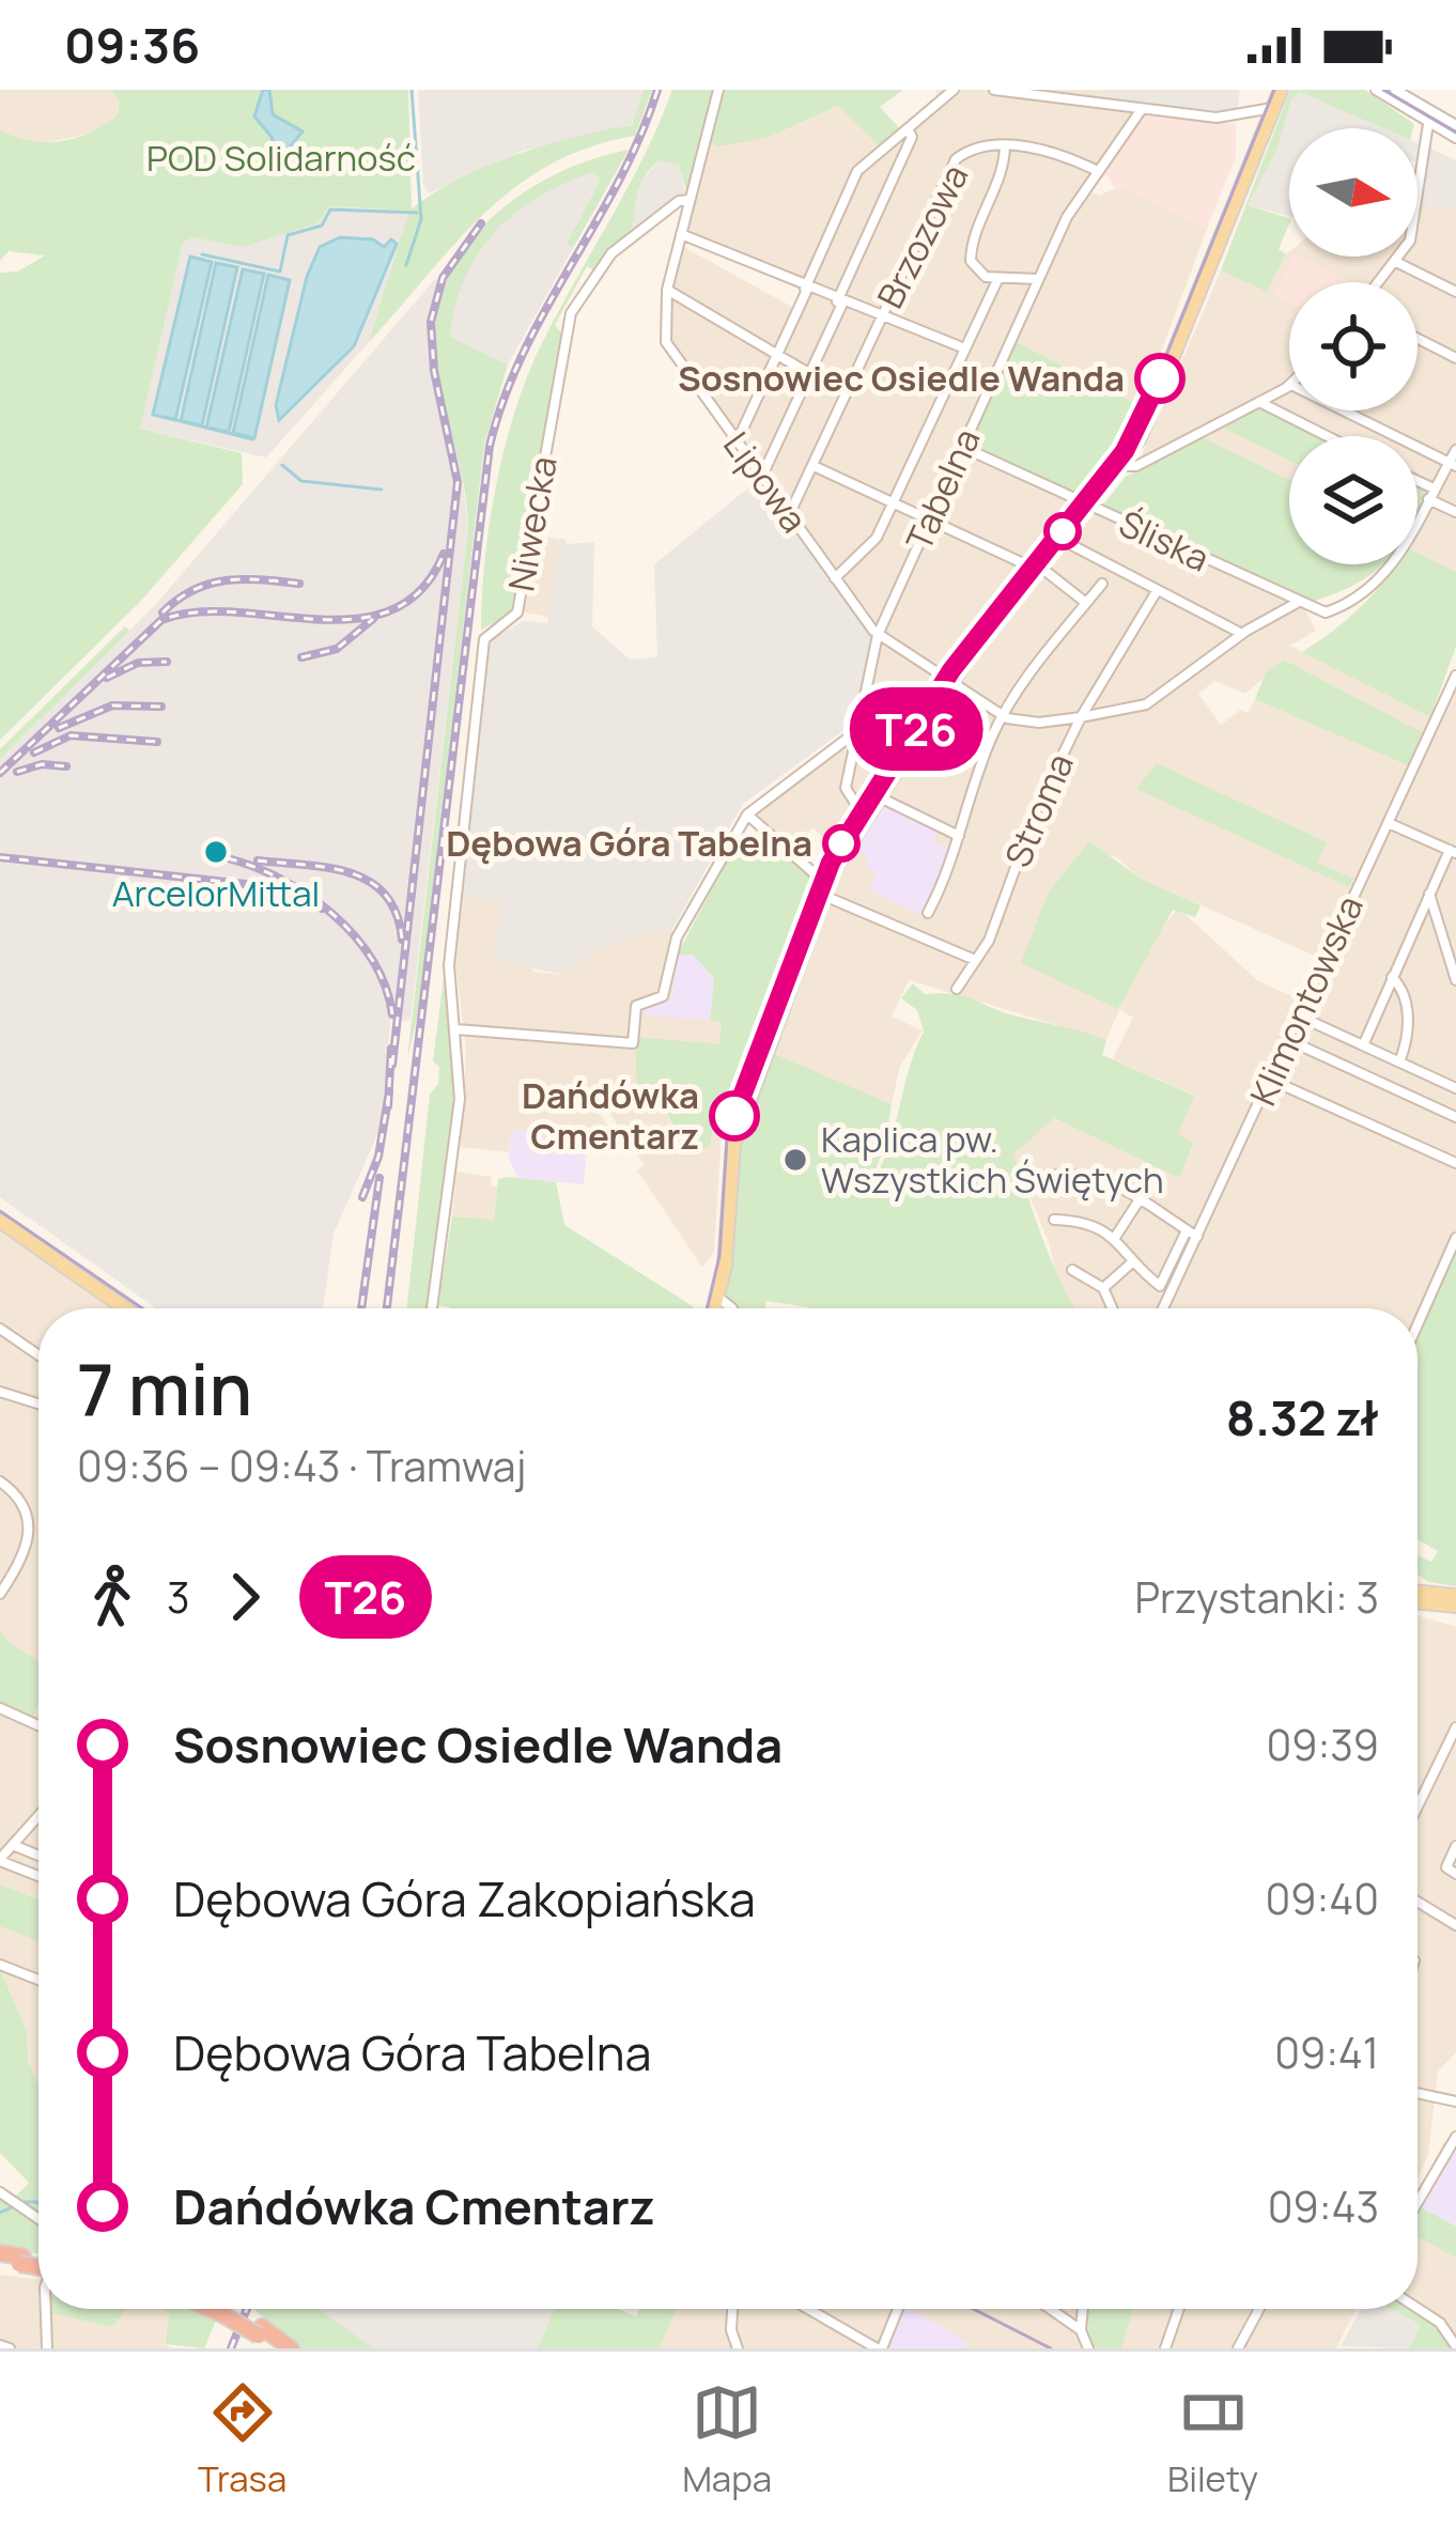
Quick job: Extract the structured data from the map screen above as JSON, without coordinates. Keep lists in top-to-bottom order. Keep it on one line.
{"streets":{"street":["Brzozowa","Lipowa","Tabelna","Niwecka","Śliska","Stroma","Klimontowska"]},"crossings":[["Brzozowa","Lipowa"],["Brzozowa","Tabelna"],["Lipowa","Tabelna"],["Lipowa","Niwecka"],["Tabelna","Śliska"],["Śliska","Stroma"]],"parks":["POD Solidarność"],"places":["Sosnowiec Osiedle Wanda","Dębowa Góra Tabelna","ArcelorMittal","Dańdówka Cmentarz","Kaplica pw. Wszystkich Świętych"],"lines":["tram line T26"],"north":"right","page":{"status":"09:36","on_map":"T26","heading":["7 min","09:36 – 09:43 · Tramwaj","8.32 zł"],"legs":["3","T26","Przystanki: 3"],"list":[{"name":"Sosnowiec Osiedle Wanda","value":"09:39"},{"name":"Dębowa Góra Zakopiańska","value":"09:40"},{"name":"Dębowa Góra Tabelna","value":"09:41"},{"name":"Dańdówka Cmentarz","value":"09:43"}],"tabs":["Trasa","Mapa","Bilety"]}}
